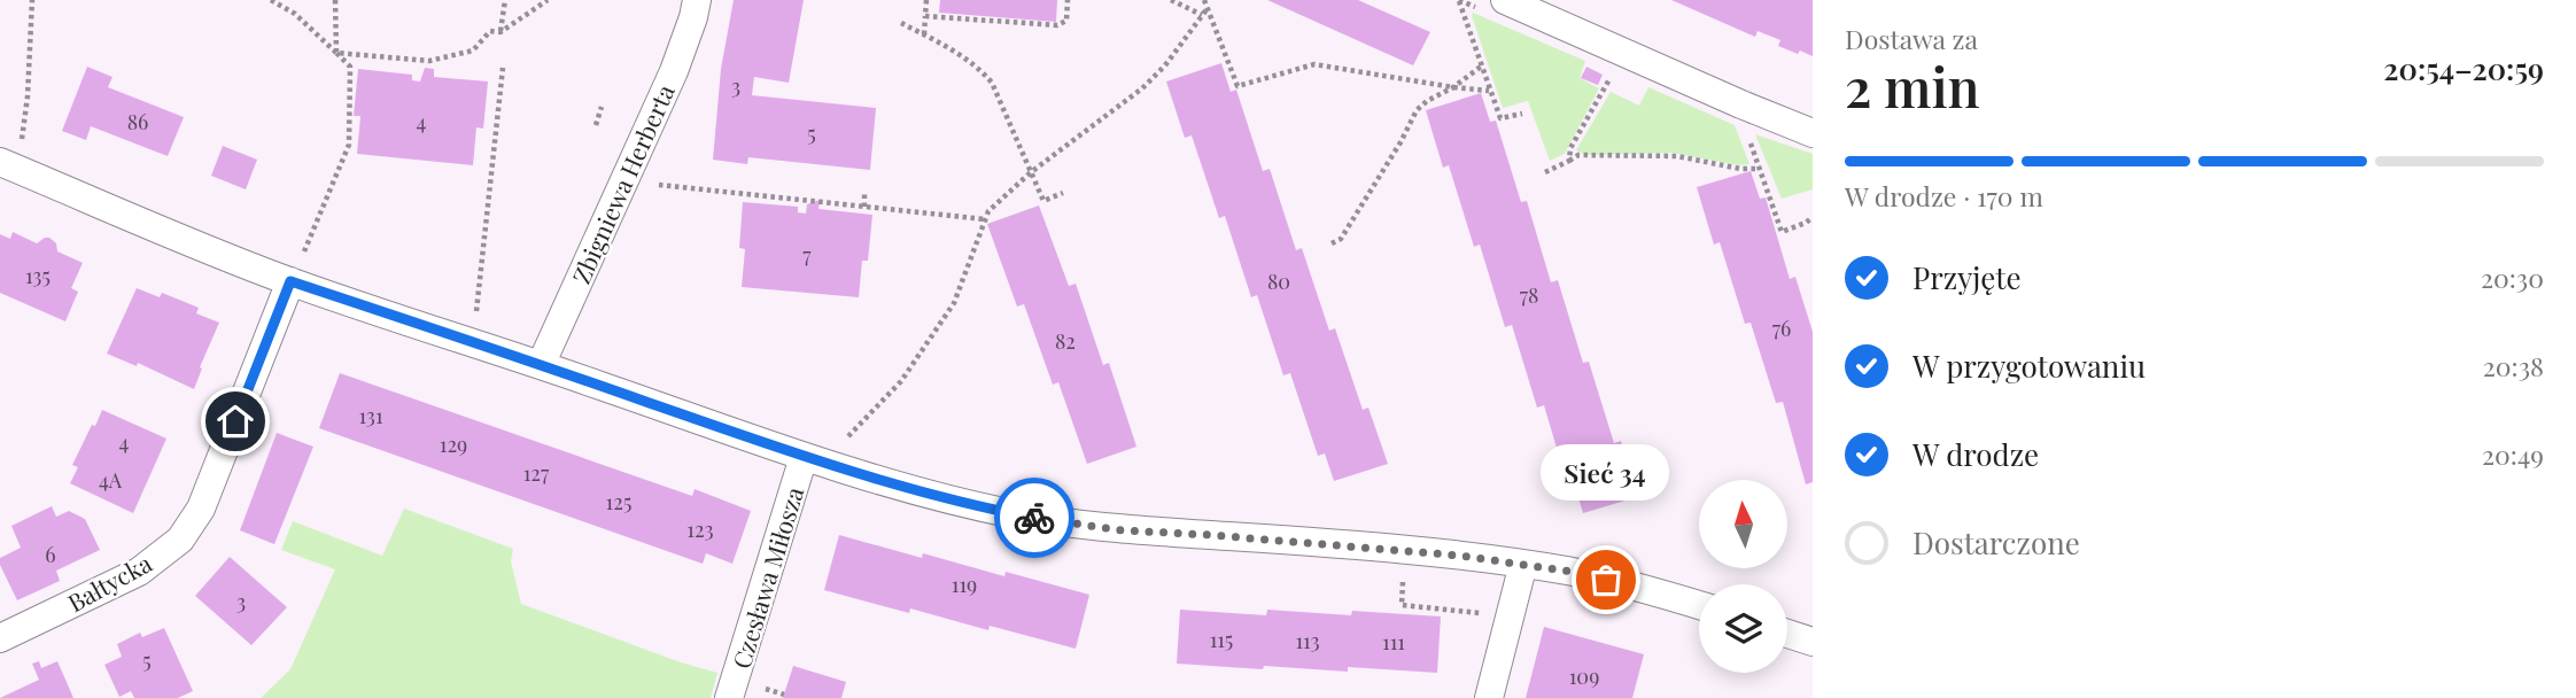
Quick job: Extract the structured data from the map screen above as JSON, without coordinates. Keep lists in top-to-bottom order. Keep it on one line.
{"streets":{"street":["Zbigniewa Herberta","Czesława Miłosza","Bałtycka"]},"places":["Sieć 34"],"house_numbers":["3","86","4","5","7","135","80","78","76","82","131","4","129","127","4A","125","123","6","119","3","115","113","111","5","109"],"north":"top","page":{"heading":["2 min","Dostawa za","20:54–20:59"],"bar":"W drodze · 170 m","list":[["Przyjęte","20:30"],["W przygotowaniu","20:38"],["W drodze","20:49"],"Dostarczone"],"bubble":"Sieć 34"}}
